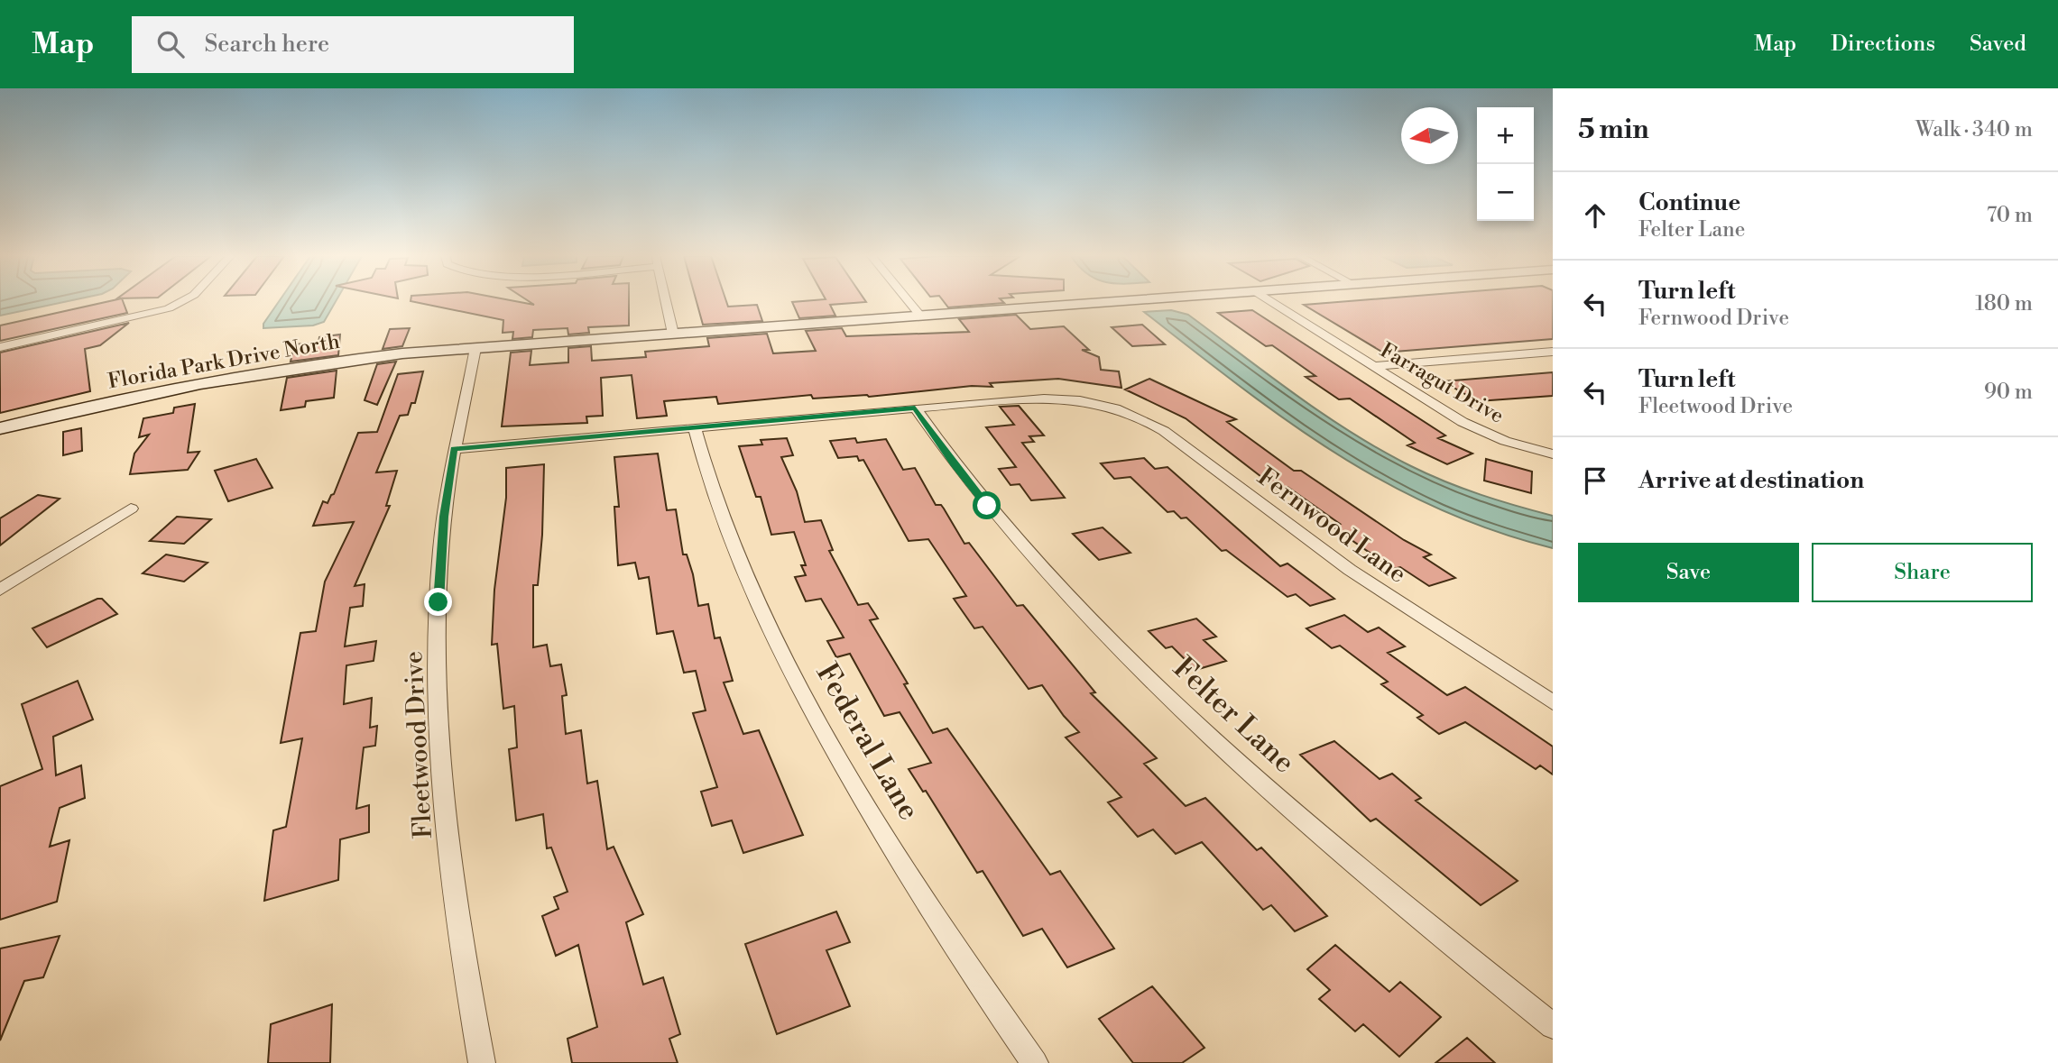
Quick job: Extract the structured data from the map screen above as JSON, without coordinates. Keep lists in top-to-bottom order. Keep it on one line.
{"streets":{"street":["Florida Park Drive North","Farragut Drive","Fernwood Lane","Felter Lane","Federal Lane","Fleetwood Drive"]},"crossings":[["Florida Park Drive North","Fleetwood Drive"],["Fernwood Lane","Felter Lane"],["Fernwood Lane","Federal Lane"],["Fernwood Lane","Fleetwood Drive"]],"north":"left","page":{"header":"Map","search":"Search here","nav":["Map","Directions","Saved"],"heading":["5 min","Walk · 340 m"],"map_buttons":["+","−"],"list":[["Continue","Felter Lane","70 m"],["Turn left","Fernwood Drive","180 m"],["Turn left","Fleetwood Drive","90 m"],"Arrive at destination"],"buttons":["Save","Share"]}}
